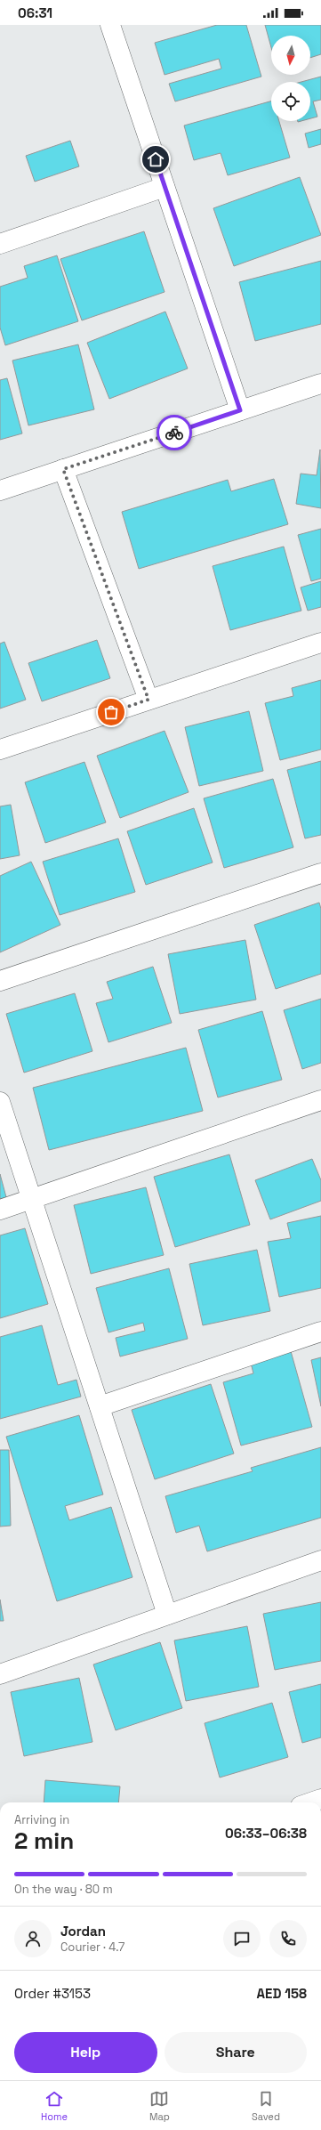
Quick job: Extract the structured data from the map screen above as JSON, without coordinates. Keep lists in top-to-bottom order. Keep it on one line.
{"north":"bottom","page":{"status":"06:31","heading":["2 min","Arriving in","06:33–06:38"],"panel":["Jordan","Courier · 4.7","Order #3153","AED 158"],"bar":"On the way · 80 m","buttons":["Help","Share"],"tabs":["Home","Map","Saved"]}}
